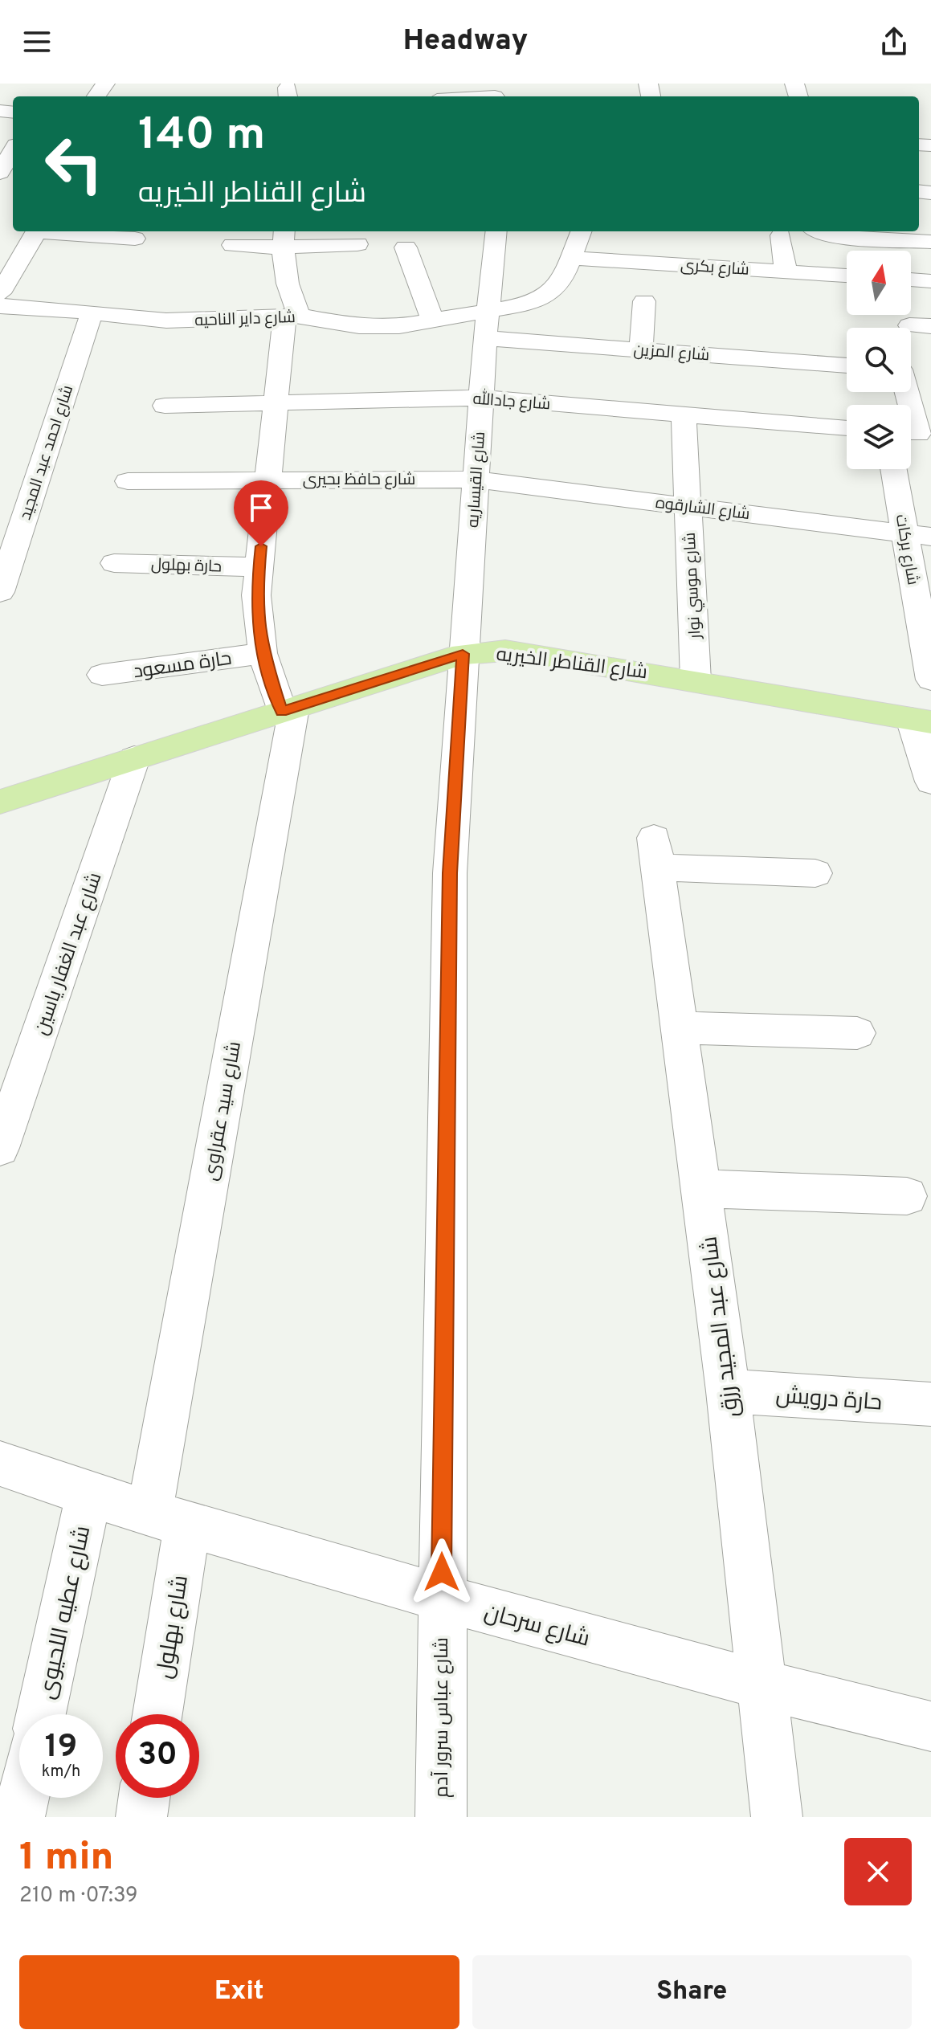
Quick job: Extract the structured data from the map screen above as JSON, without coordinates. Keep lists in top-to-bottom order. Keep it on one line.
{"streets":{"main road":["شارع القناطر الخيريه"],"street":["شارع بكرى","شارع داير الناحيه","شارع المزين","شارع جادالله","شارع احمد عبد المجيد","شارع حافظ بحيرى","شارع القيساريه","شارع الشارقوه","شارع بركات","حارة بهلول","شارع موسي نوار","حارة مسعود","شارع عبد الغفار ياسين","شارع سيد عقراوى","شارع عبد المجيد رزق","حارة درويش","شارع عطيه اللحيوى","شارع سرحان","شارع بهلول","شارع عباس سرور آدم"]},"crossings":[["شارع بكرى","شارع داير الناحيه"],["شارع داير الناحيه","شارع احمد عبد المجيد"],["شارع داير الناحيه","شارع القيساريه"],["شارع المزين","شارع القيساريه"],["شارع جادالله","شارع القيساريه"],["شارع جادالله","شارع موسي نوار"],["شارع حافظ بحيرى","شارع القيساريه"],["شارع حافظ بحيرى","شارع الشارقوه"],["شارع القيساريه","شارع الشارقوه"],["شارع القيساريه","شارع القناطر الخيريه"],["شارع القيساريه","شارع عباس سرور آدم"],["شارع الشارقوه","شارع بركات"],["شارع الشارقوه","شارع موسي نوار"],["شارع موسي نوار","شارع القناطر الخيريه"],["شارع القناطر الخيريه","شارع عبد الغفار ياسين"],["شارع القناطر الخيريه","شارع سيد عقراوى"],["شارع القناطر الخيريه","شارع عباس سرور آدم"],["شارع سيد عقراوى","شارع سرحان"],["شارع سيد عقراوى","شارع بهلول"],["شارع عبد المجيد رزق","حارة درويش"],["شارع عبد المجيد رزق","شارع سرحان"],["شارع عطيه اللحيوى","شارع سرحان"],["شارع سرحان","شارع بهلول"],["شارع سرحان","شارع عباس سرور آدم"]],"north":"top","page":{"header":"Headway","turn":["140 m","شارع القناطر الخيريه"],"speed":"19 km/h","limit":"30","heading":["1 min","210 m · 07:39"],"buttons":["Exit","Share"]}}
